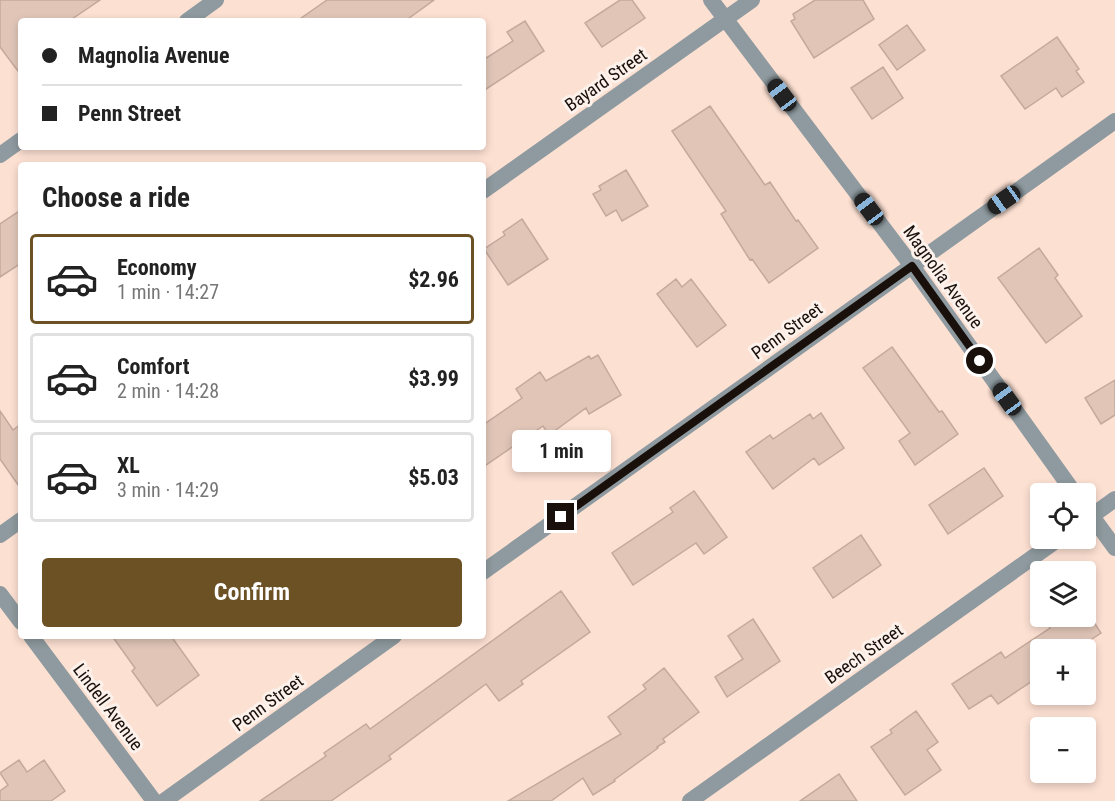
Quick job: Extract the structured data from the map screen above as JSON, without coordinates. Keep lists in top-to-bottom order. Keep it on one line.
{"streets":{"street":["Bayard Street","Magnolia Avenue","Penn Street","Beech Street","Lindell Avenue"]},"crossings":[["Bayard Street","Magnolia Avenue"],["Magnolia Avenue","Penn Street"]],"page":{"banner":["Magnolia Avenue","Penn Street"],"heading":"Choose a ride","list":[{"name":"Economy","note":"1 min · 14:27","value":"$2.96"},{"name":"Comfort","note":"2 min · 14:28","value":"$3.99"},{"name":"XL","note":"3 min · 14:29","value":"$5.03"}],"bubble":"1 min","map_buttons":["+","−"],"buttons":"Confirm"}}
